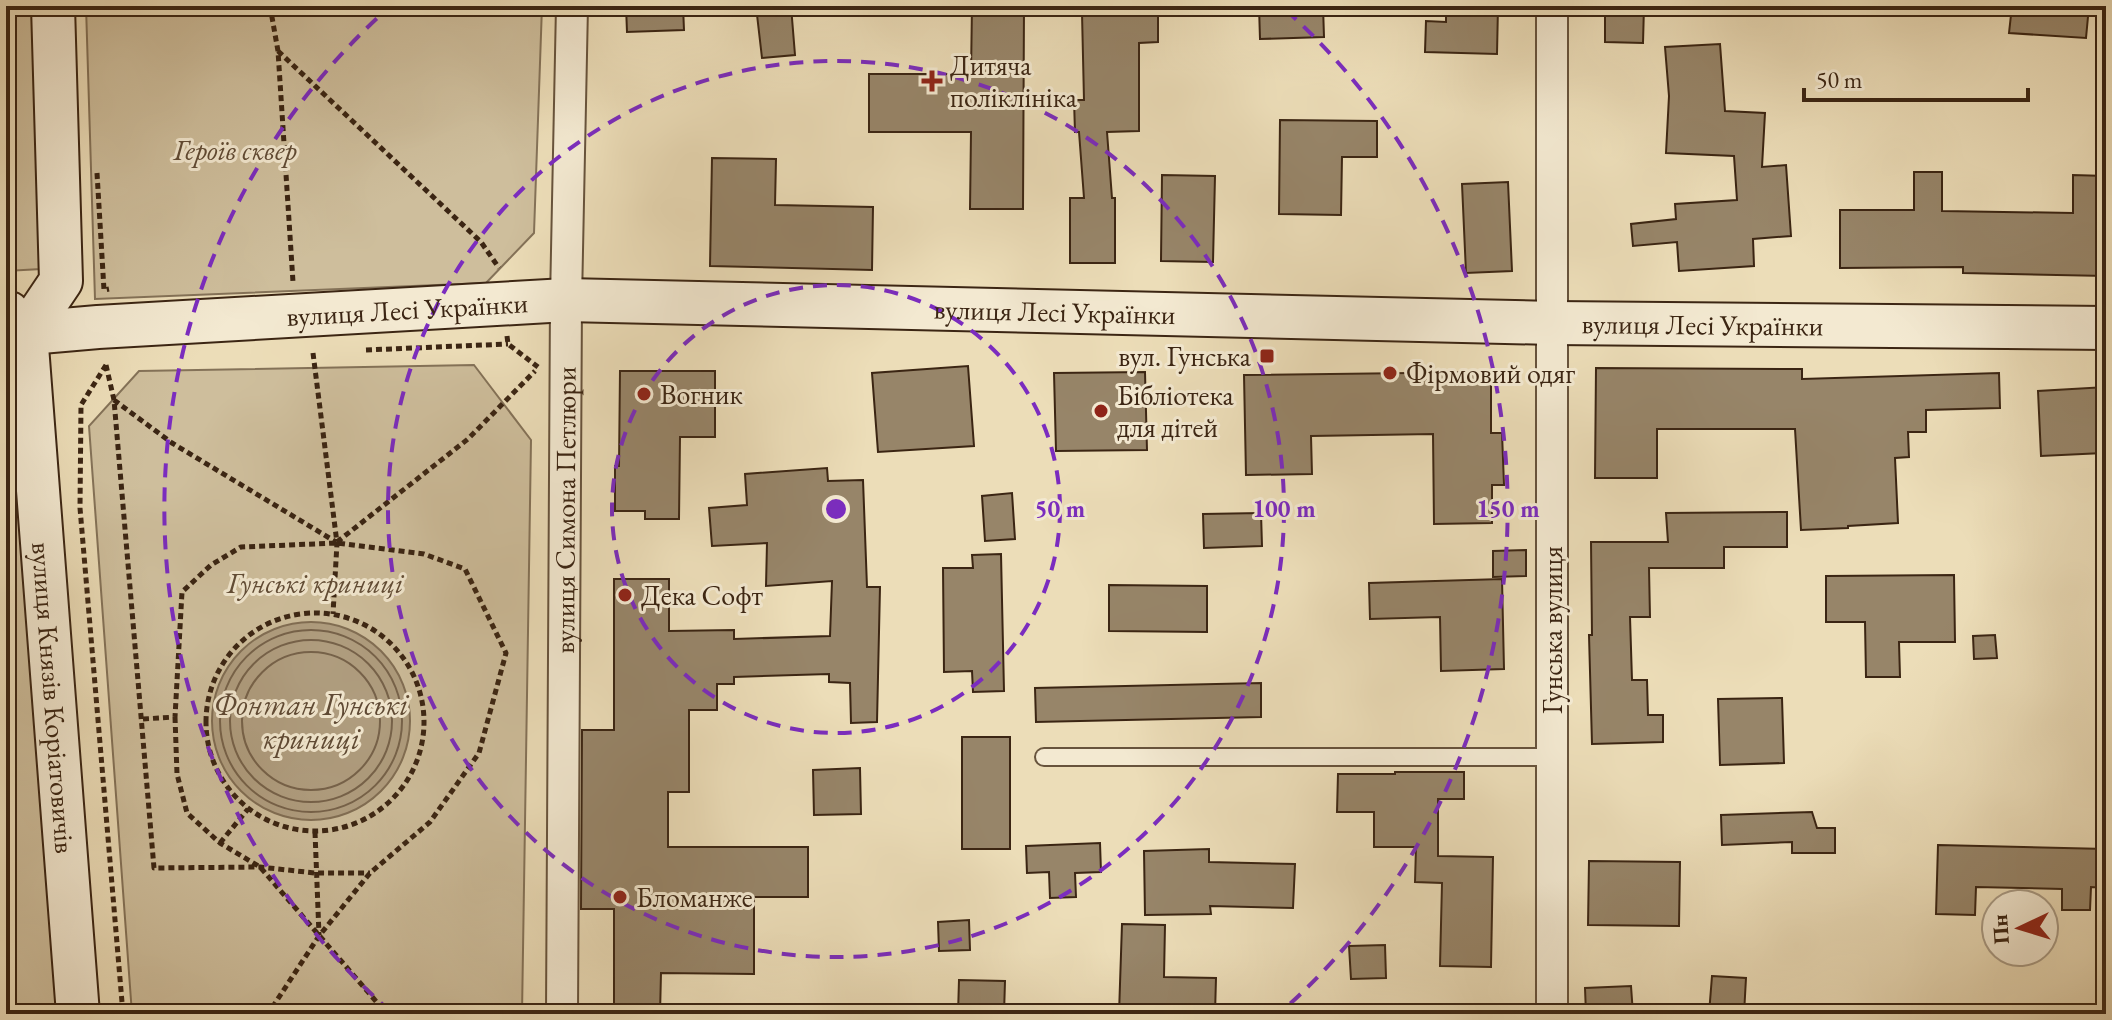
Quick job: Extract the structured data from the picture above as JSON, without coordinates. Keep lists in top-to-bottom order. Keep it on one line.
{"streets":{"street":["вулиця Лесі Українки","вулиця Симона Петлюри","Гунська вулиця","вулиця Князів Коріатовичів"]},"crossings":[["вулиця Лесі Українки","вулиця Симона Петлюри"],["вулиця Лесі Українки","Гунська вулиця"],["вулиця Лесі Українки","вулиця Князів Коріатовичів"]],"water":["Фонтан Гунські криниці"],"parks":["Героїв сквер","Гунські криниці"],"places":{"health":["Дитяча поліклініка"],"transit":["вул. Гунська"],"other":["Фірмовий одяг","Вогник","Бібліотека для дітей","Дека Софт","Бломанже"]},"scale_bar":"50 m","north":"left","rings":["50 m","100 m","150 m"]}
